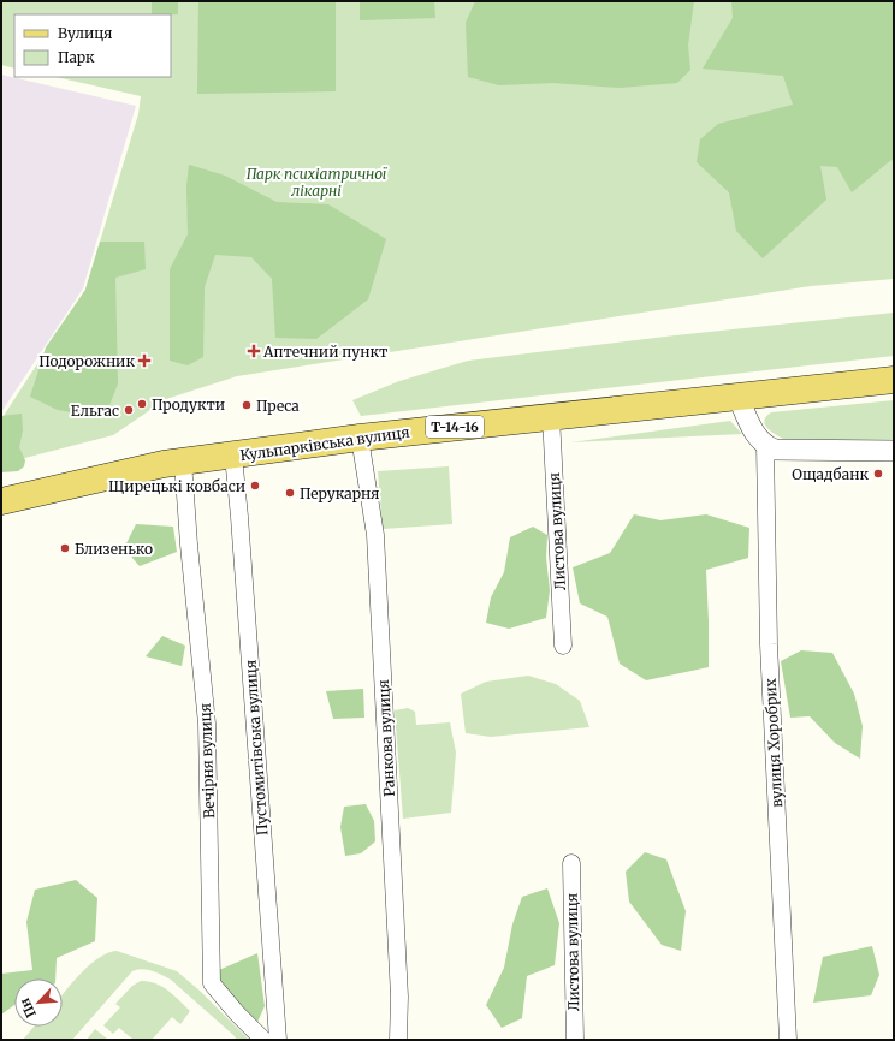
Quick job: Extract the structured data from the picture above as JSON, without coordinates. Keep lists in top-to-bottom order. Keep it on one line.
{"streets":{"main road":["Т-14-16","Кульпарківська вулиця"],"street":["Листова вулиця","Ранкова вулиця","вулиця Хоробрих","Пустомитівська вулиця","Вечірня вулиця"]},"crossings":[["Кульпарківська вулиця","Листова вулиця"],["Кульпарківська вулиця","Ранкова вулиця"],["Кульпарківська вулиця","Пустомитівська вулиця"],["Кульпарківська вулиця","Вечірня вулиця"]],"parks":["Парк психіатричної лікарні"],"places":{"health":["Аптечний пункт","Подорожник"],"other":["Продукти","Преса","Ельгас","Ощадбанк","Щирецькі ковбаси","Перукарня","Близенько"]},"legend":["Вулиця","Парк"],"north":"bottom left"}
